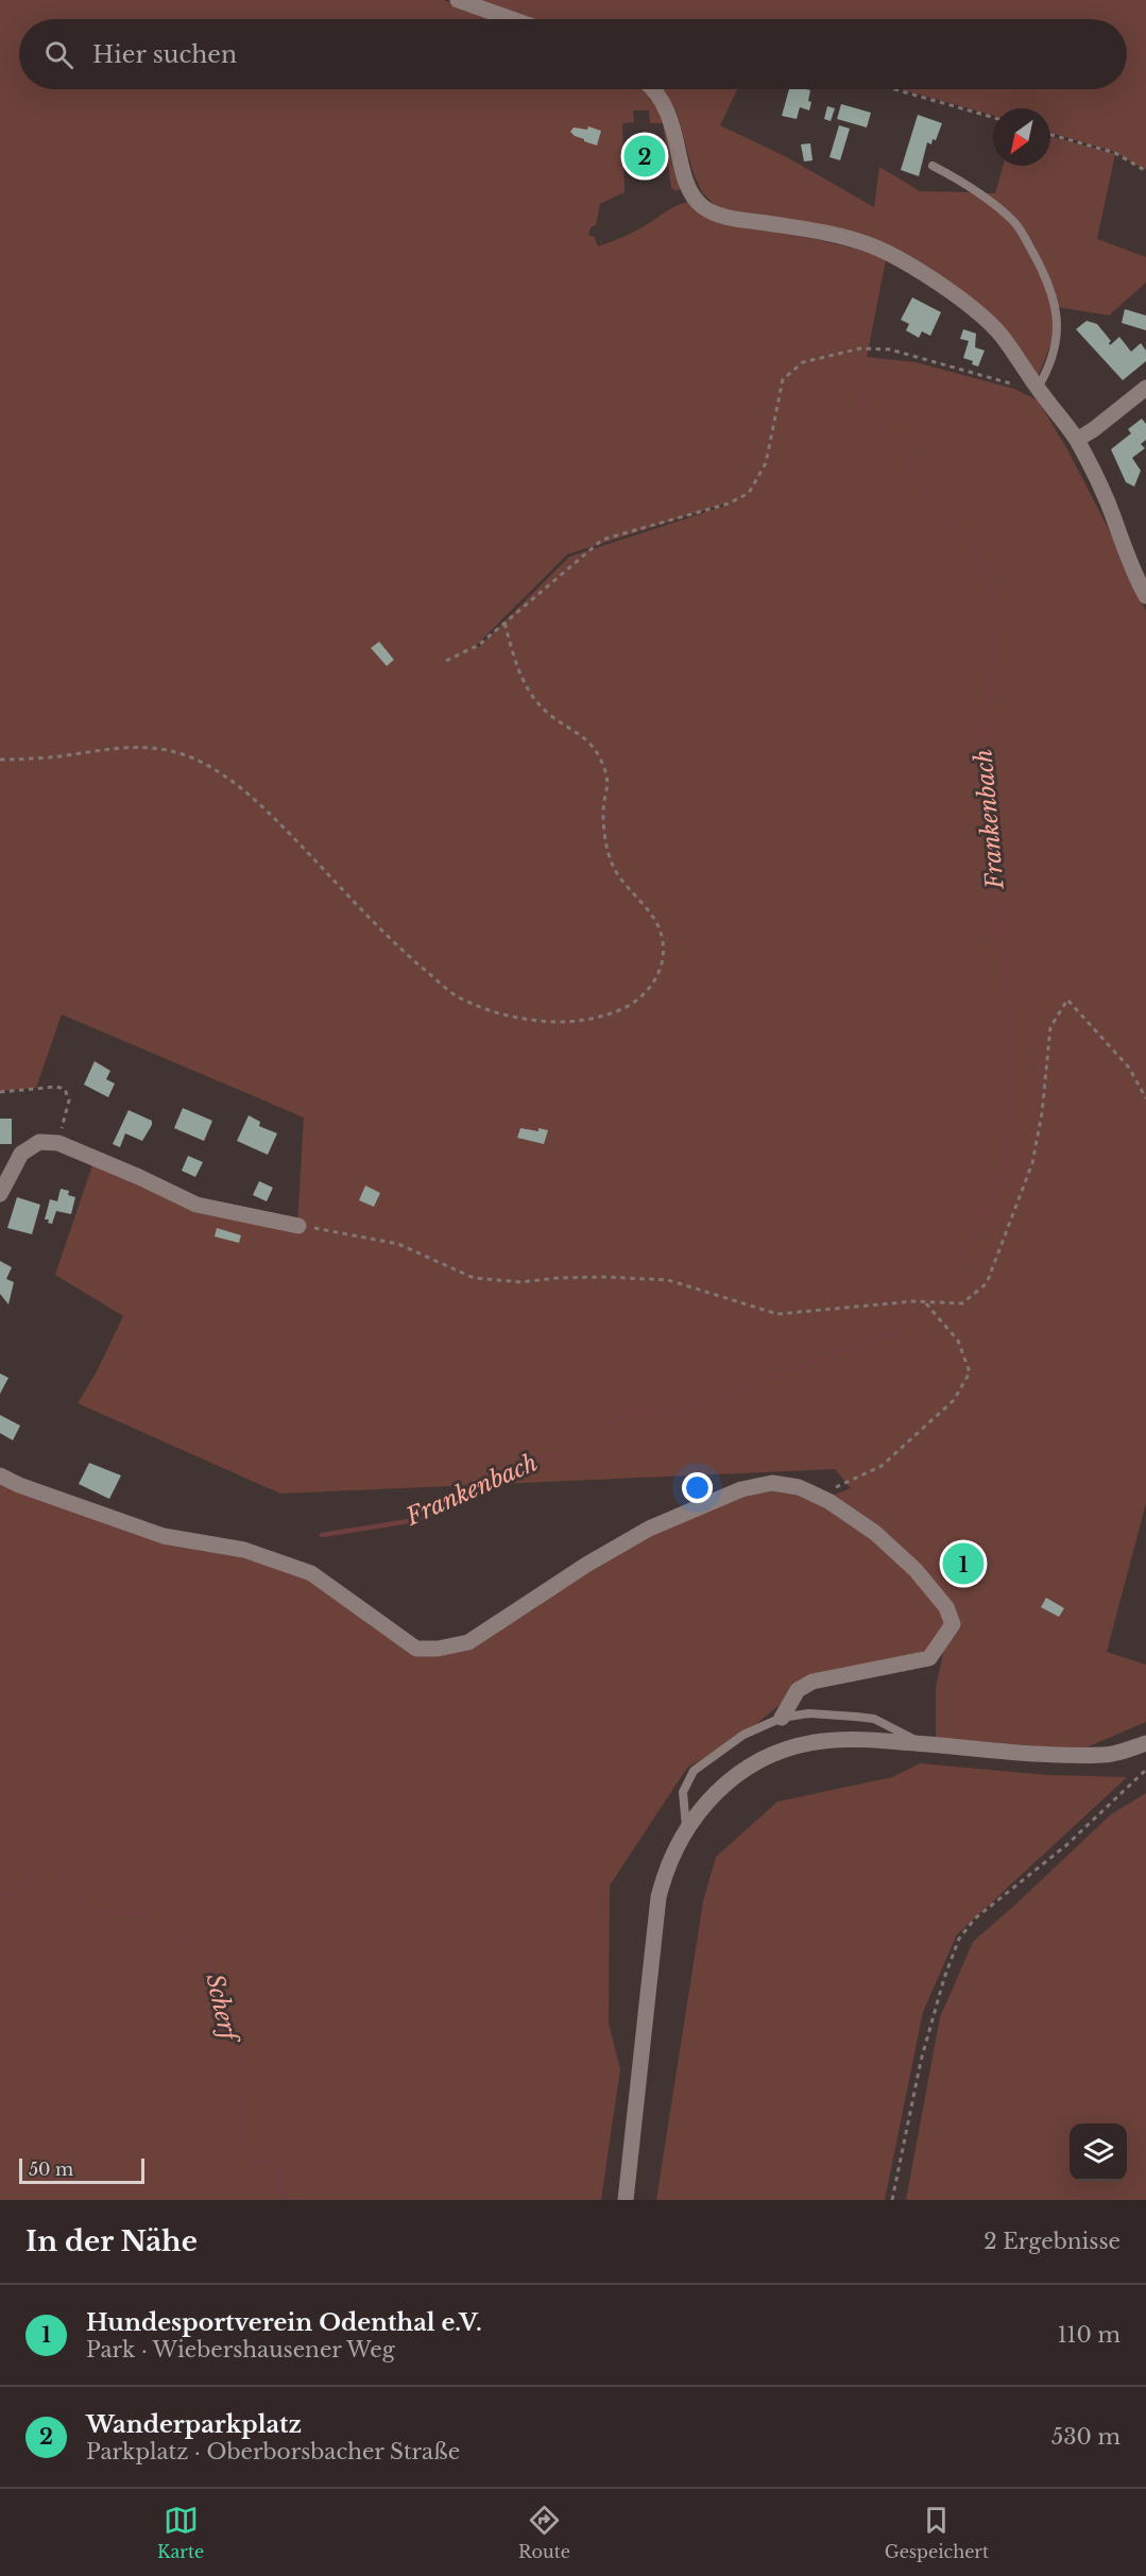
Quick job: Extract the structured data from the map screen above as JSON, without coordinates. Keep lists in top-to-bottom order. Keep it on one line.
{"water":["Frankenbach","Scherf"],"scale_bar":"50 m","north":"bottom left","page":{"search":"Hier suchen","pins":["2","1"],"scale":"50 m","heading":["In der Nähe","2 Ergebnisse"],"list":[{"mark":"1","name":"Hundesportverein Odenthal e.V.","note":"Park · Wiebershausener Weg","value":"110 m"},{"mark":"2","name":"Wanderparkplatz","note":"Parkplatz · Oberborsbacher Straße","value":"530 m"}],"nav":["Karte","Route","Gespeichert"]}}
